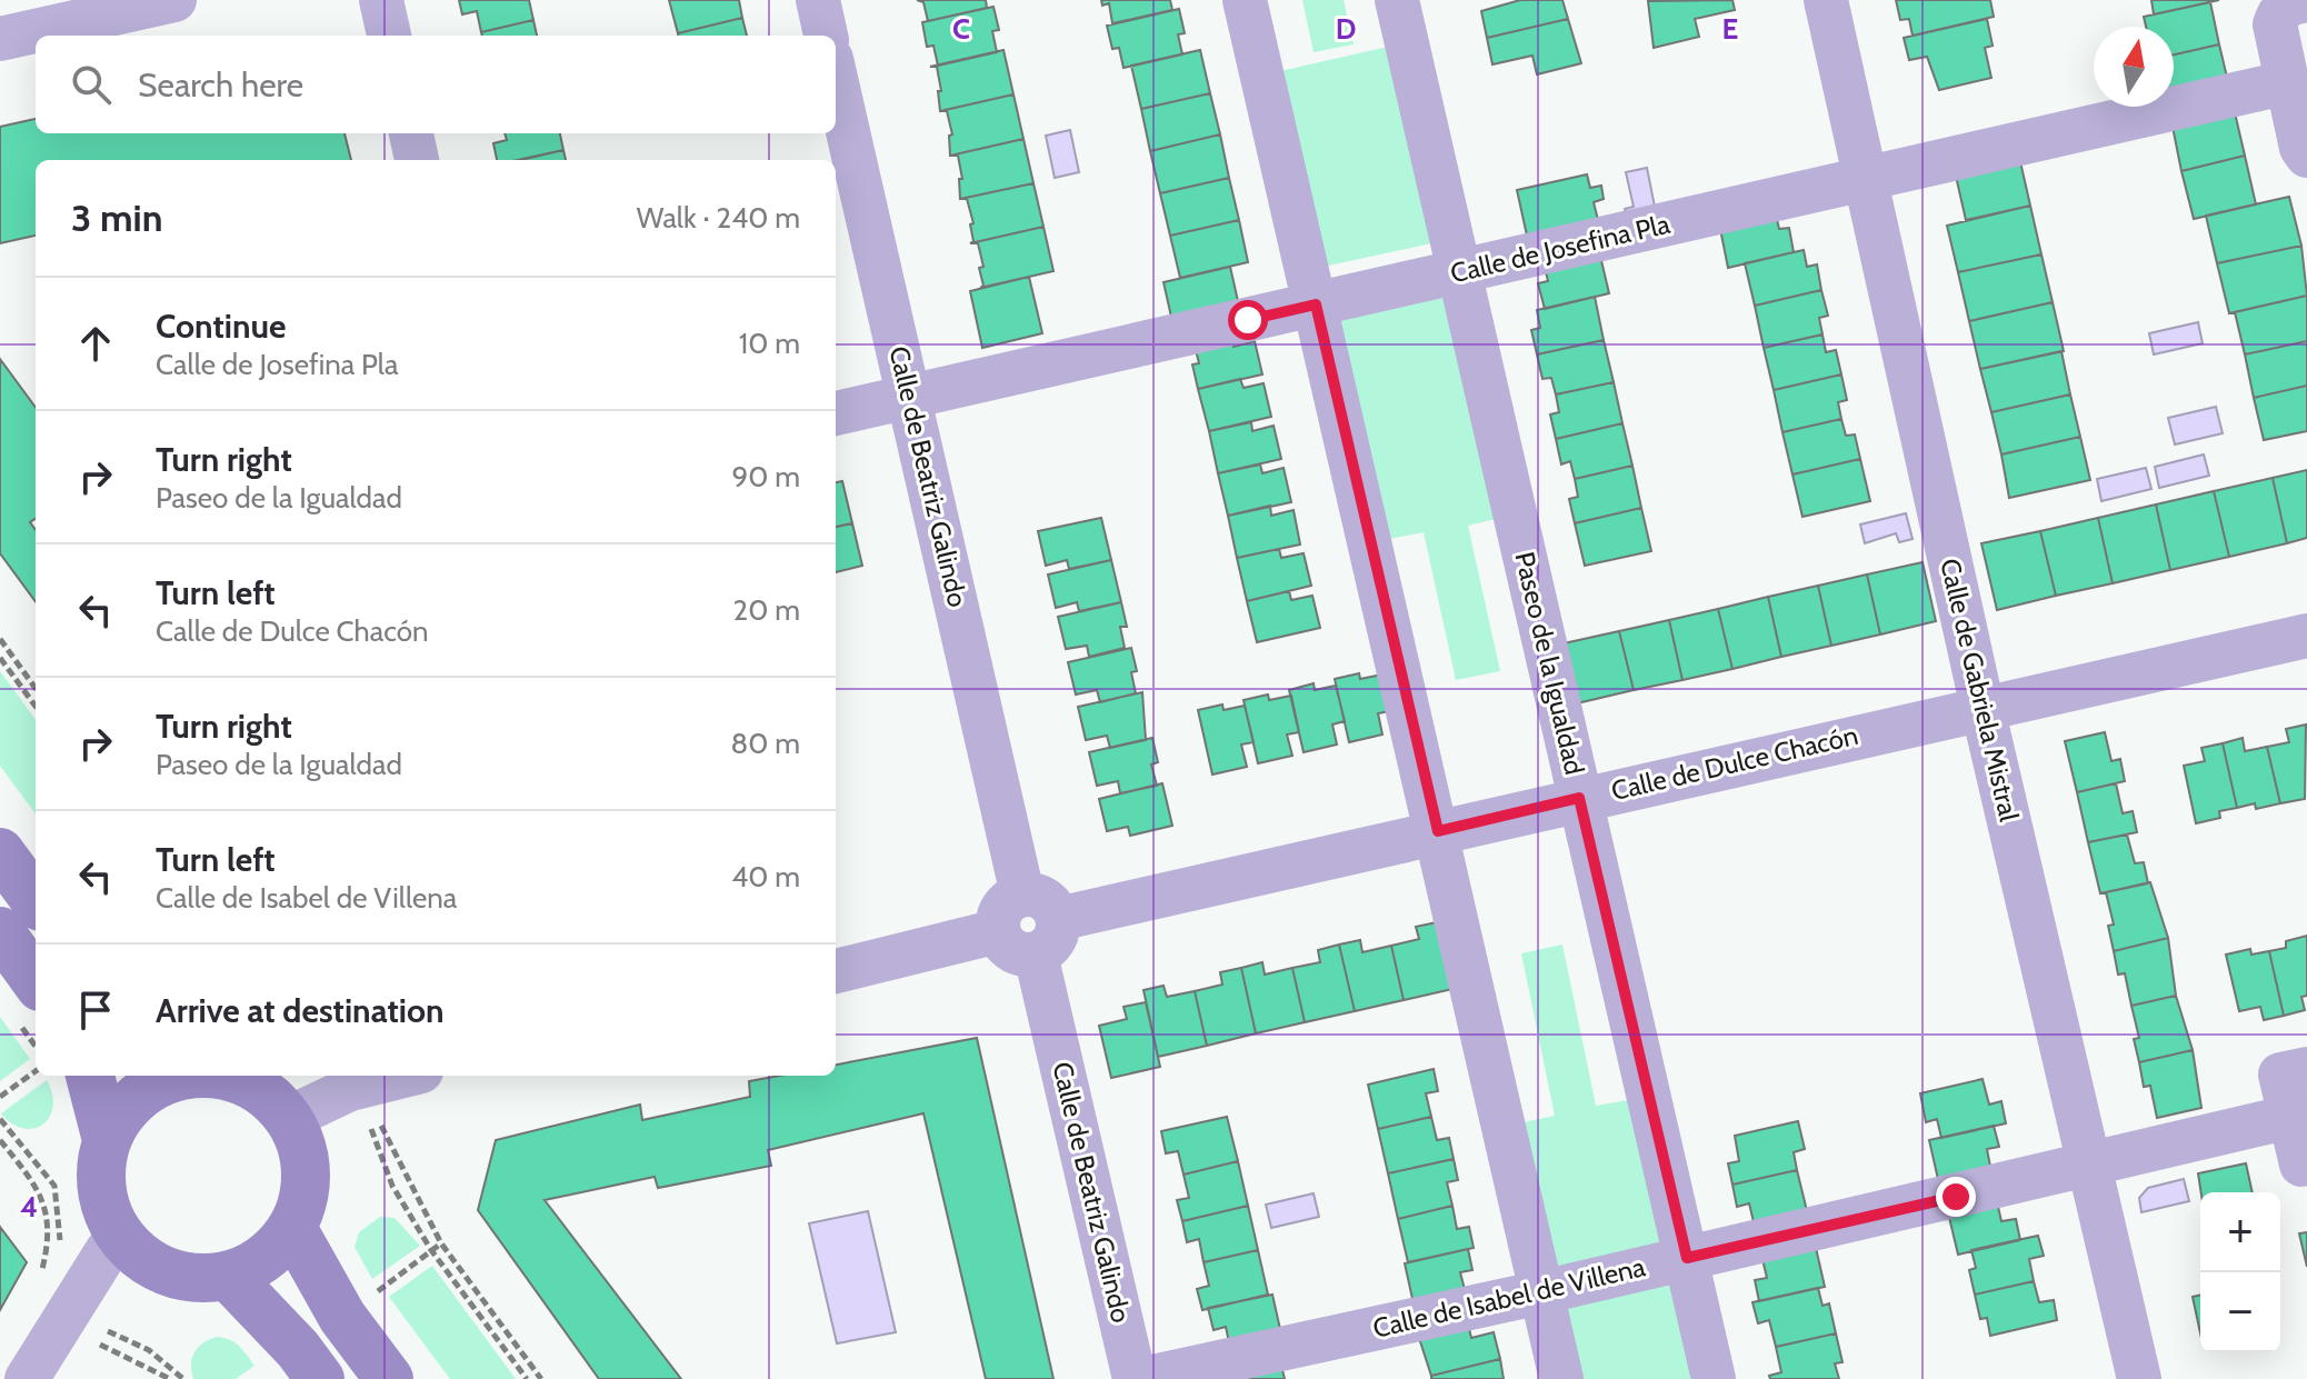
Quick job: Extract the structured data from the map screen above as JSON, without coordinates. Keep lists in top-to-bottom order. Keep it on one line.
{"streets":{"street":["Calle de Josefina Pla","Calle de Beatriz Galindo","Paseo de la Igualdad","Calle de Gabriela Mistral","Calle de Dulce Chacón","Calle de Isabel de Villena"]},"crossings":[["Calle de Josefina Pla","Calle de Beatriz Galindo"],["Calle de Josefina Pla","Paseo de la Igualdad"],["Calle de Josefina Pla","Calle de Gabriela Mistral"],["Calle de Beatriz Galindo","Calle de Dulce Chacón"],["Paseo de la Igualdad","Calle de Dulce Chacón"],["Paseo de la Igualdad","Calle de Isabel de Villena"],["Calle de Gabriela Mistral","Calle de Dulce Chacón"],["Calle de Gabriela Mistral","Calle de Isabel de Villena"]],"north":"top","page":{"search":"Search here","heading":["3 min","Walk · 240 m"],"list":[["Continue","Calle de Josefina Pla","10 m"],["Turn right","Paseo de la Igualdad","90 m"],["Turn left","Calle de Dulce Chacón","20 m"],["Turn right","Paseo de la Igualdad","80 m"],["Turn left","Calle de Isabel de Villena","40 m"],"Arrive at destination"],"map_buttons":["+","−"]},"grid":{"columns":["C","D","E"],"rows":["4"]}}
